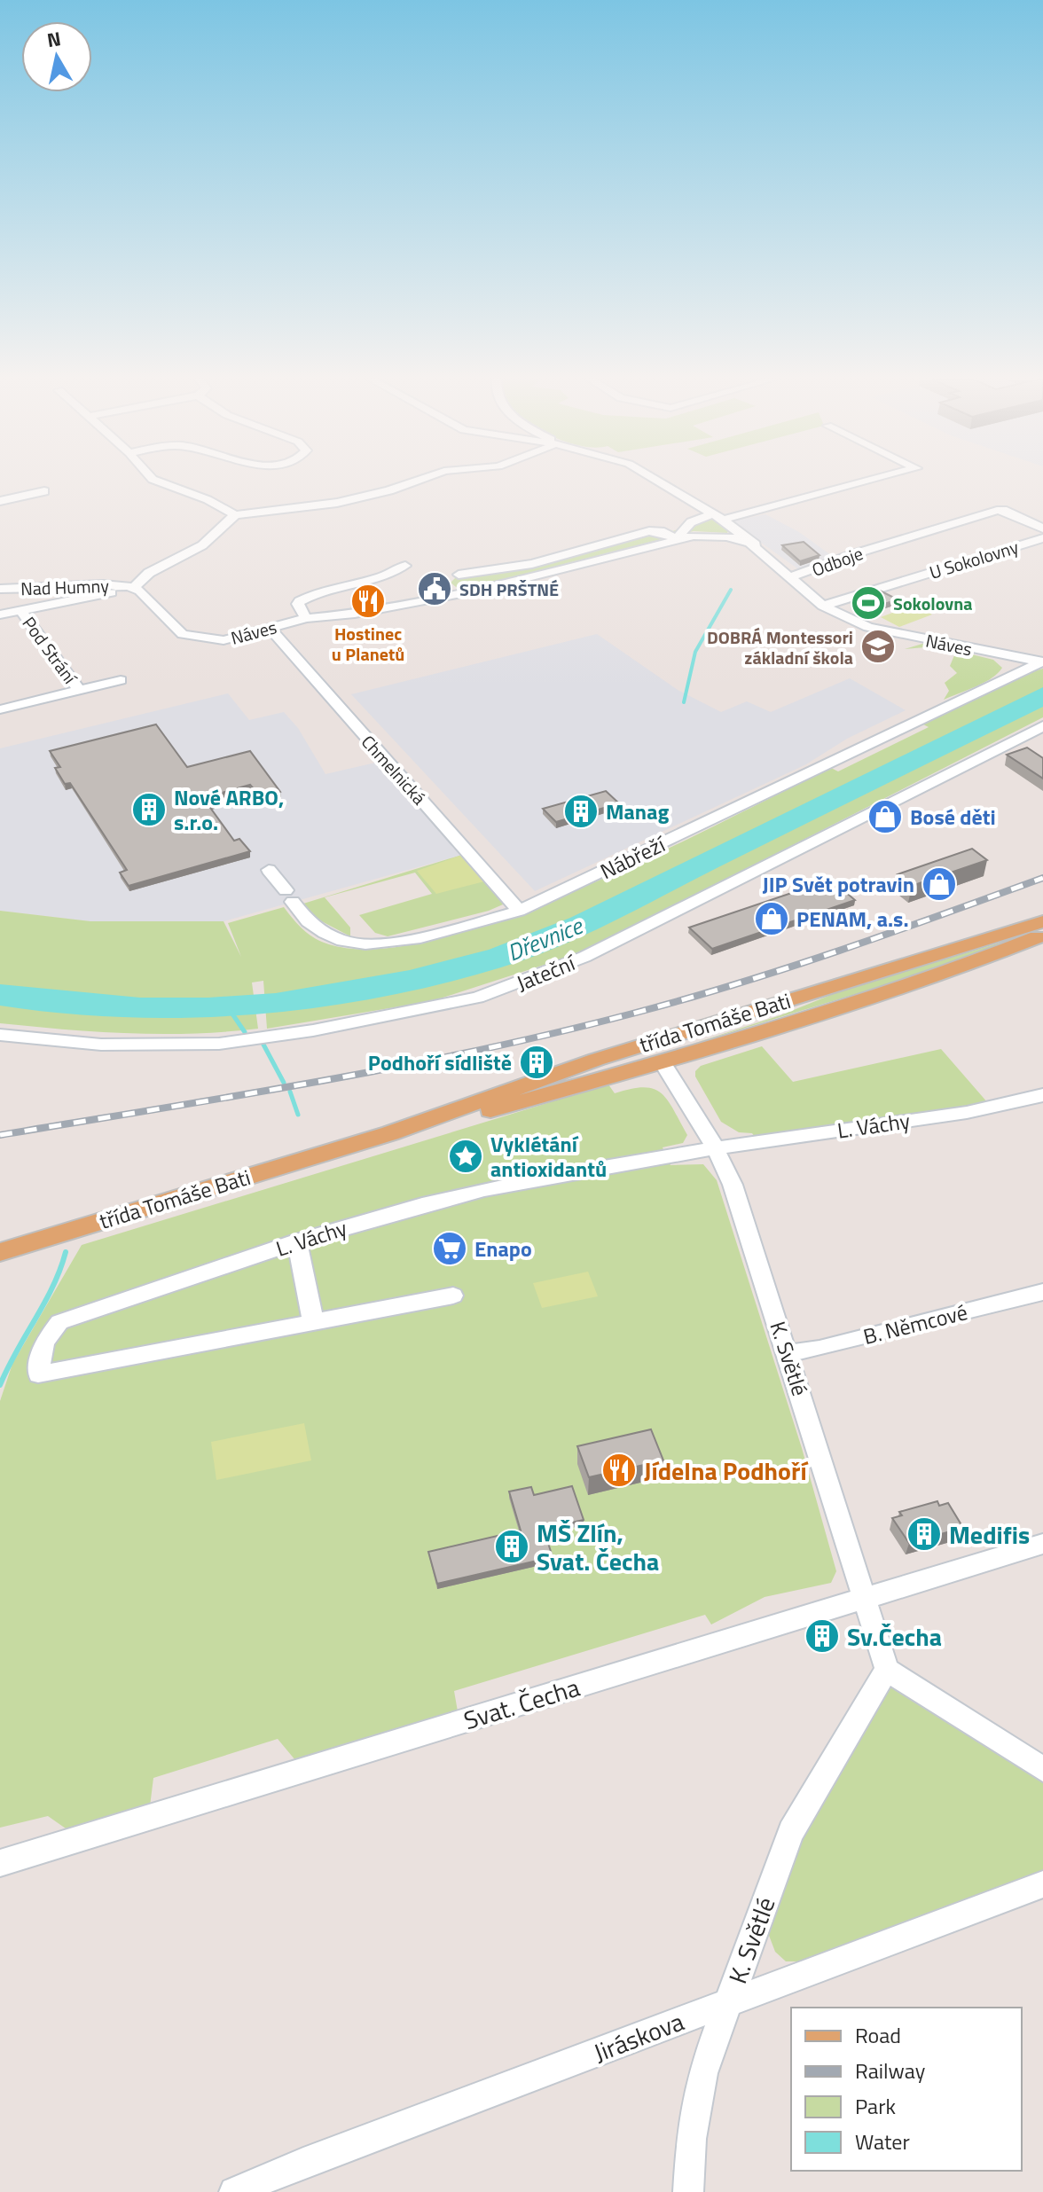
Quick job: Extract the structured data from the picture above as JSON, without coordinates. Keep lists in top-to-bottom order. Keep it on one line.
{"streets":{"main road":["třída Tomáše Bati"],"street":["U Sokolovny","Odboje","Nad Humny","Náves","Pod Strání","Chmelnická","Nábřeží","Jateční","L. Váchy","B. Němcové","K. Světlé","Svat. Čecha","Jiráskova"]},"crossings":[["U Sokolovny","Náves"],["Odboje","Náves"],["Nad Humny","Náves"],["Nad Humny","Pod Strání"],["Náves","Pod Strání"],["Náves","Chmelnická"],["Náves","Nábřeží"],["Chmelnická","Nábřeží"],["třída Tomáše Bati","K. Světlé"],["L. Váchy","K. Světlé"],["B. Němcové","K. Světlé"],["K. Světlé","Svat. Čecha"],["K. Světlé","Jiráskova"]],"water":["Dřevnice"],"places":{"public building":["SDH PRŠTNÉ"],"restaurant":["Hostinec u Planetů","Jídelna Podhoří"],"sports":["Sokolovna"],"school or university":["DOBRÁ Montessori základní škola"],"building":["Nové ARBO, s.r.o.","Manag","Podhoří sídliště","Medifis","MŠ Zlín, Svat. Čecha","Sv.Čecha"],"shop":["Bosé děti","JIP Svět potravin","PENAM, a.s."],"place":["Vyklétání antioxidantů"],"supermarket":["Enapo"]},"legend":["Road","Railway","Park","Water"],"north":"top"}
